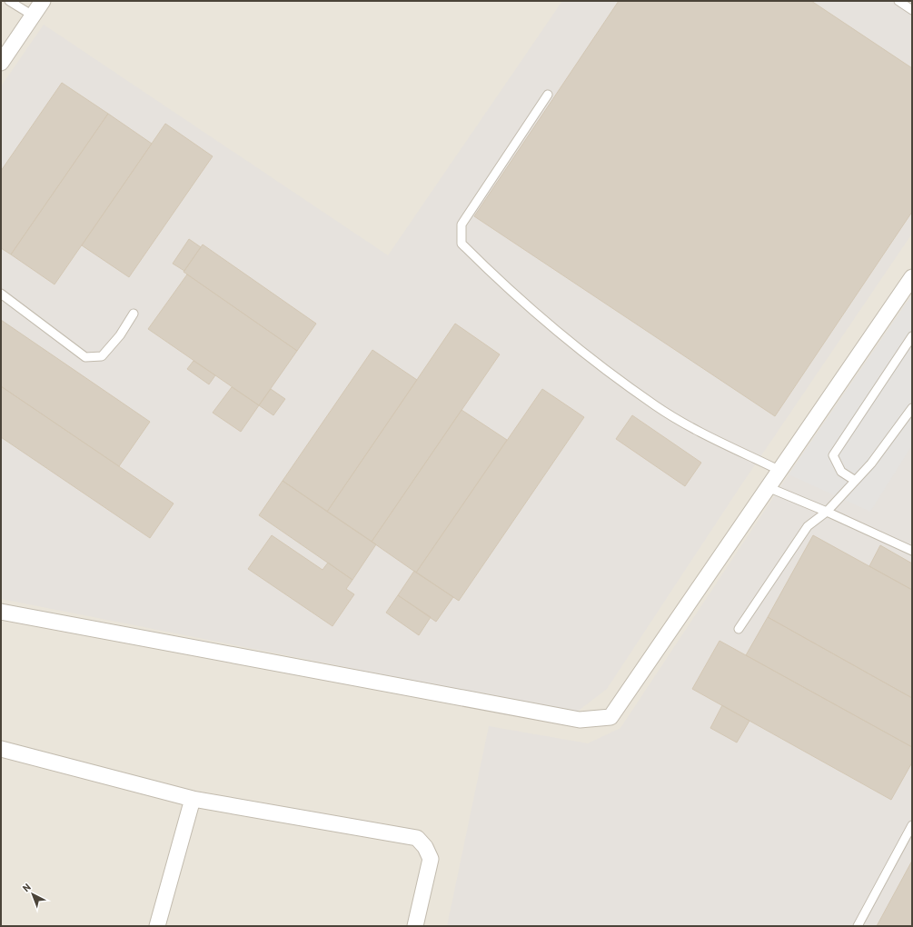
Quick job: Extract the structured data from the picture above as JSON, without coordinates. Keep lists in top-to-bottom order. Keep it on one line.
{"north":"top left"}
